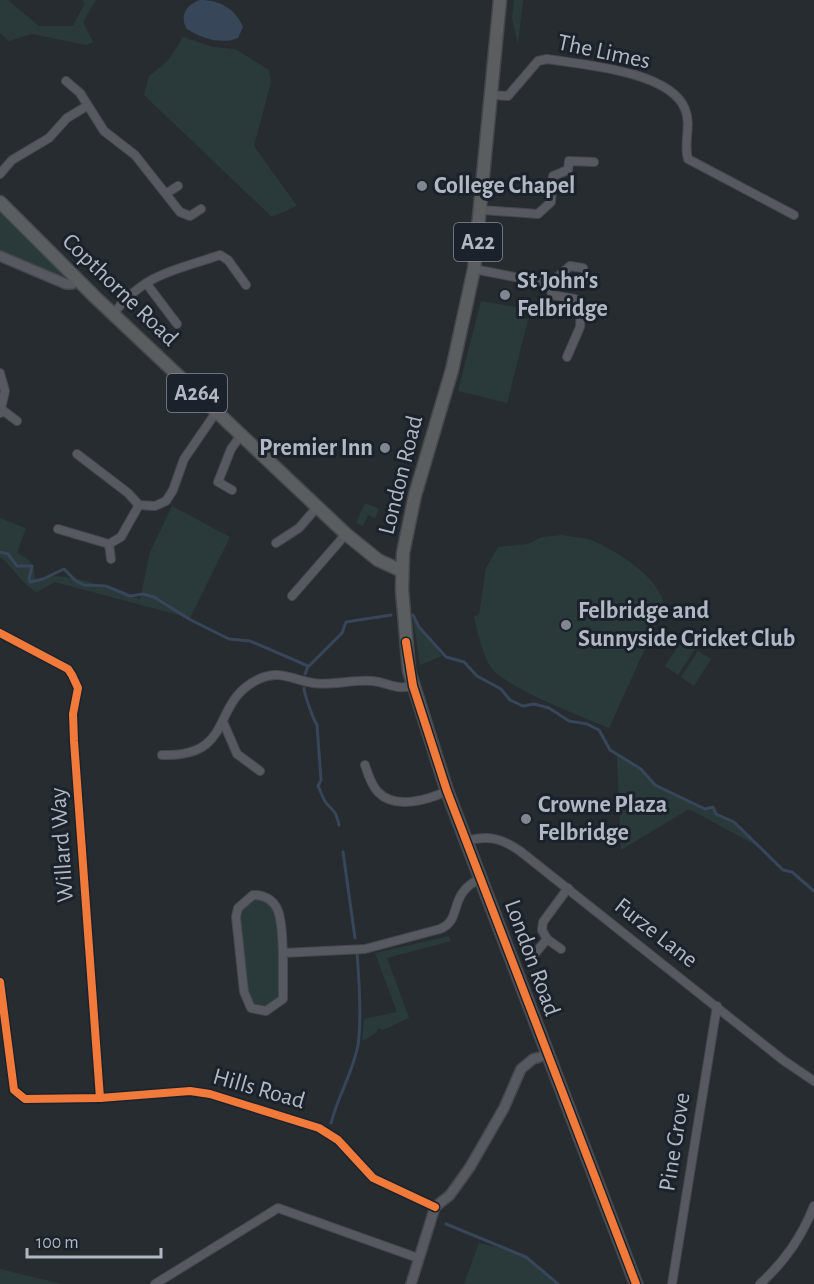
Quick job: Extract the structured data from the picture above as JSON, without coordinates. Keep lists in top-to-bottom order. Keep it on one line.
{"streets":{"highway":["A22","Copthorne Road","A264","London Road"],"street":["The Limes","Willard Way","Furze Lane","Hills Road","Pine Grove"]},"crossings":[["The Limes","London Road"],["Copthorne Road","London Road"],["London Road","Furze Lane"],["Willard Way","Hills Road"],["Furze Lane","Pine Grove"]],"places":["College Chapel","St John's Felbridge","Premier Inn","Felbridge and Sunnyside Cricket Club","Crowne Plaza Felbridge"],"scale_bar":"100 m"}
